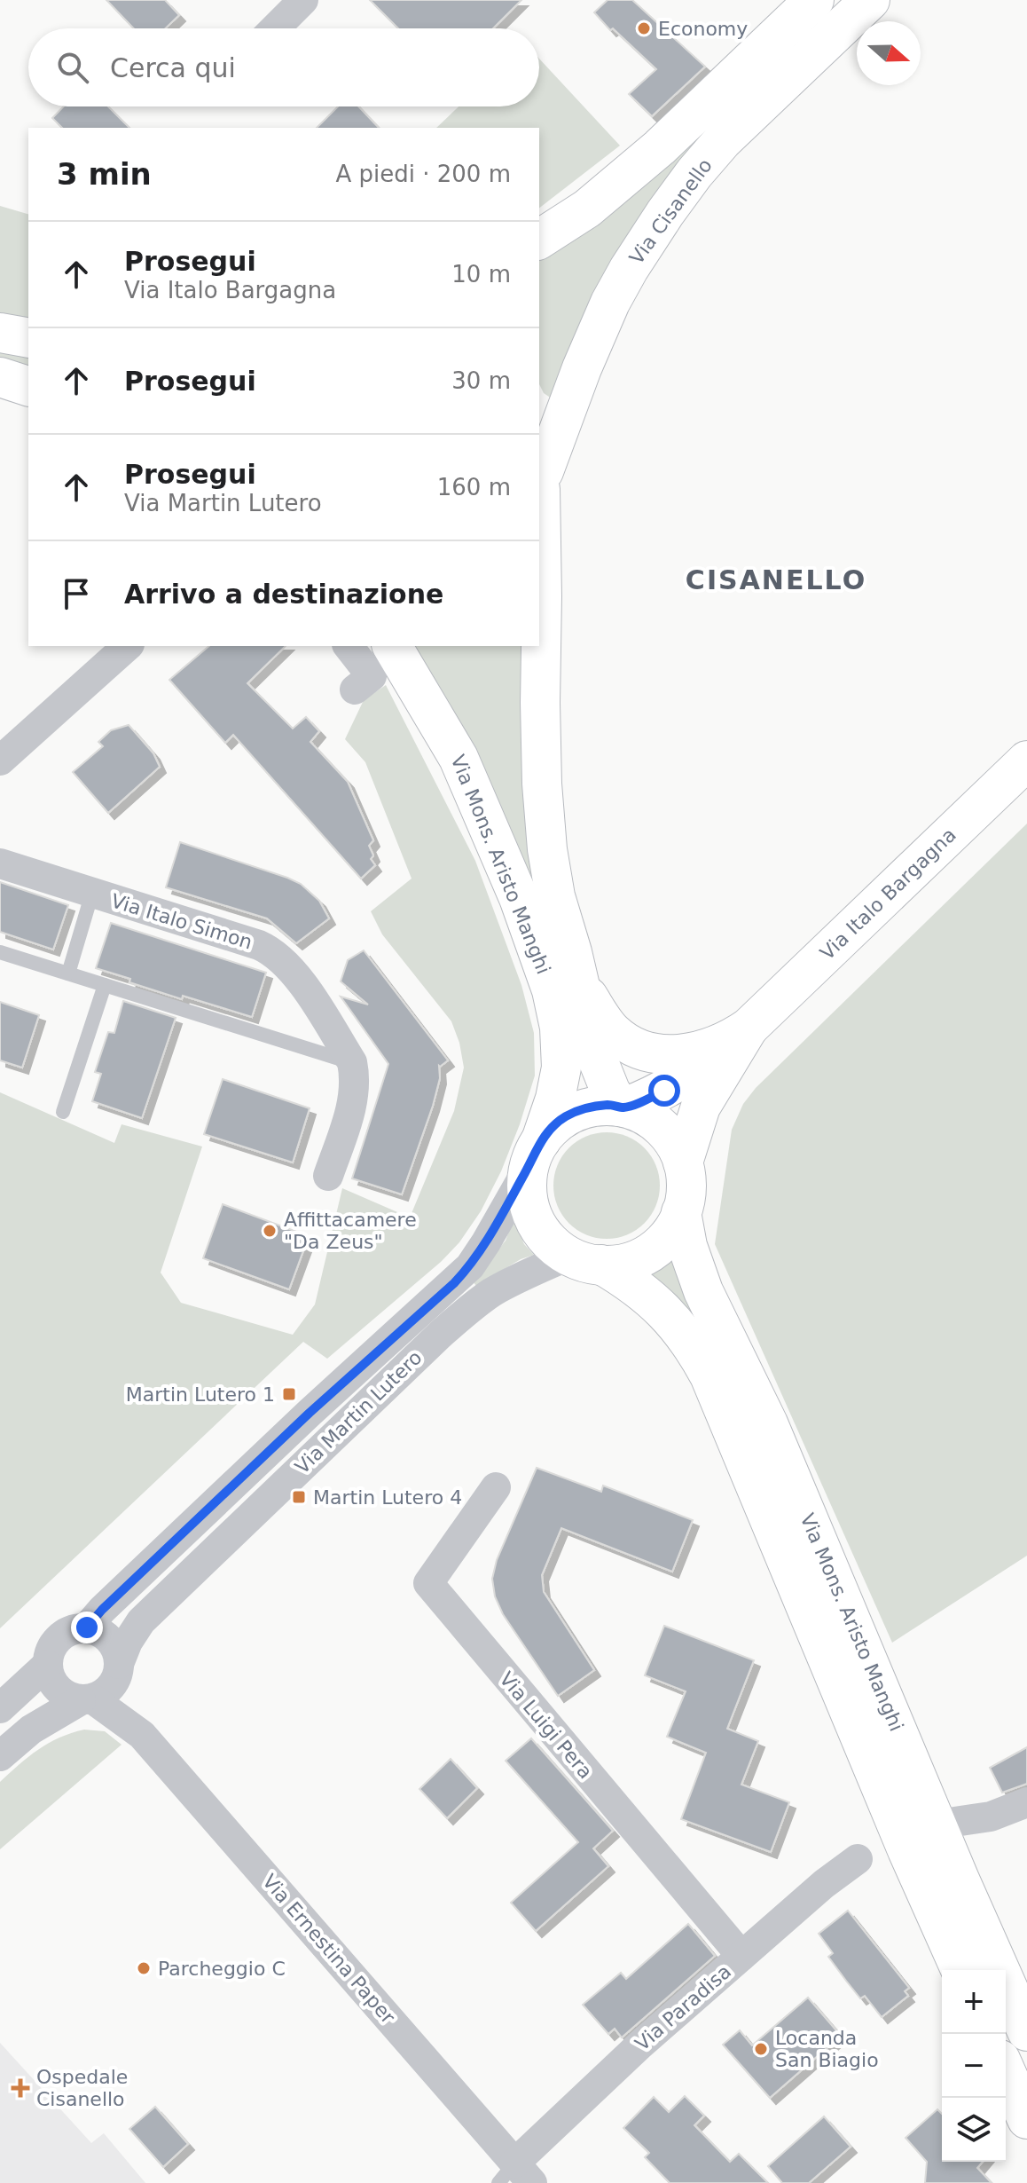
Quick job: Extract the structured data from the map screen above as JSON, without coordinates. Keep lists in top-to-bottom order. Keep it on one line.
{"streets":{"main road":["Via Cisanello","Via Mons. Aristo Manghi","Via Italo Bargagna"],"street":["Via Italo Simon","Via Martin Lutero","Via Luigi Pera","Via Ernestina Paper","Via Paradisa"]},"crossings":[["Via Cisanello","Via Mons. Aristo Manghi"],["Via Mons. Aristo Manghi","Via Italo Bargagna"],["Via Mons. Aristo Manghi","Via Martin Lutero"],["Via Italo Bargagna","Via Martin Lutero"],["Via Martin Lutero","Via Ernestina Paper"],["Via Luigi Pera","Via Paradisa"],["Via Ernestina Paper","Via Paradisa"]],"districts":["CISANELLO"],"places":{"other":["Economy","Affittacamere \"Da Zeus\"","Parcheggio C","Locanda San Biagio"],"transit":["Martin Lutero 1","Martin Lutero 4"],"health":["Ospedale Cisanello"]},"north":"right","page":{"search":"Cerca qui","heading":["3 min","A piedi · 200 m"],"list":[["Prosegui","Via Italo Bargagna","10 m"],["Prosegui","30 m"],["Prosegui","Via Martin Lutero","160 m"],"Arrivo a destinazione"],"map_buttons":["+","−"]}}
